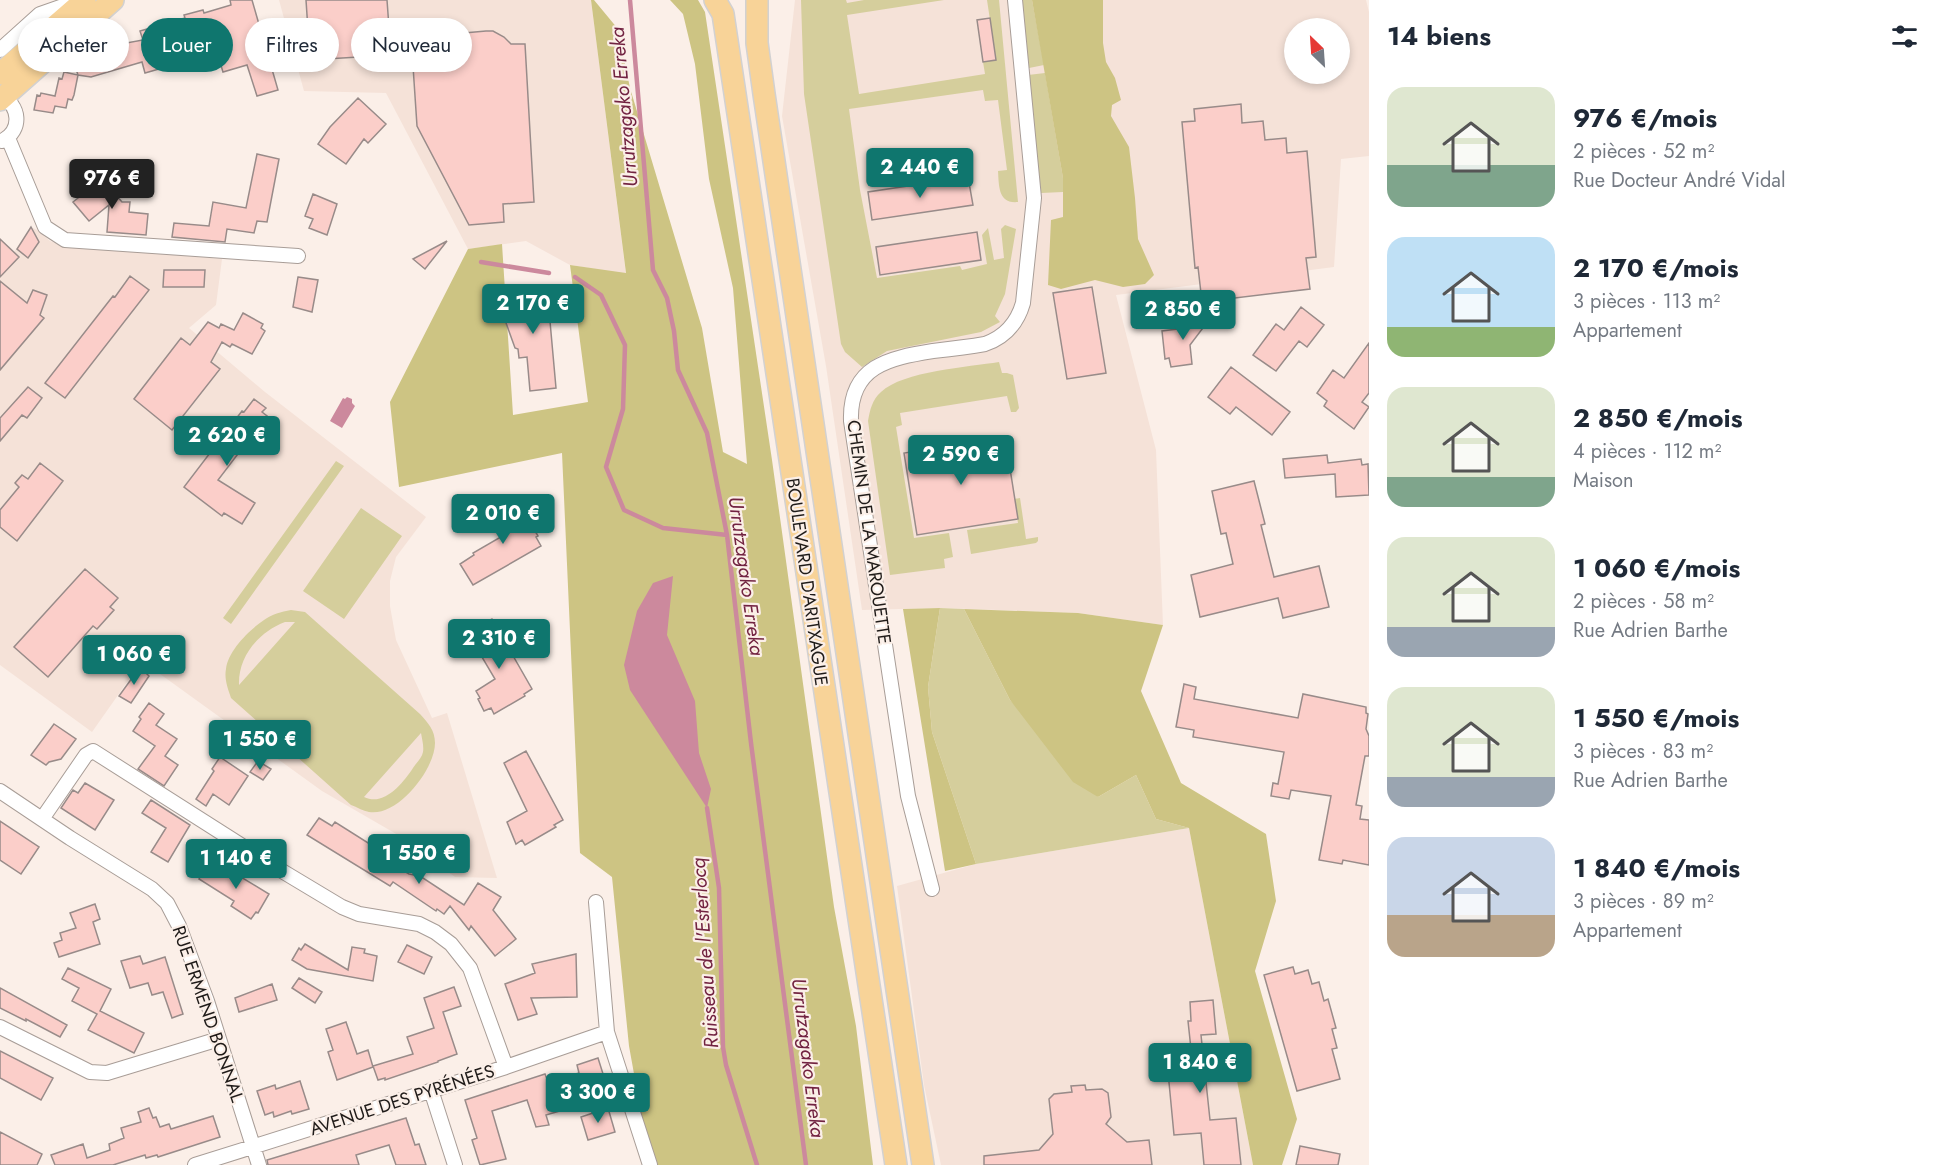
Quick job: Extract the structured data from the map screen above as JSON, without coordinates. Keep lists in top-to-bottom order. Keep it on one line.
{"streets":{"main road":["BOULEVARD D'ARITXAGUE"],"street":["CHEMIN DE LA MAROUETTE","RUE ERMEND BONNAL","AVENUE DES PYRÉNÉES"]},"crossings":[["RUE ERMEND BONNAL","AVENUE DES PYRÉNÉES"]],"water":["Urrutzagako Erreka","Ruisseau de l'Esterlocq"],"north":"top left","page":{"heading":"14 biens","chip":["Acheter","Louer","Filtres","Nouveau"],"list":[{"name":"976 €/mois","note":"2 pièces · 52 m² · Rue Docteur André Vidal"},{"name":"2 170 €/mois","note":"3 pièces · 113 m² · Appartement"},{"name":"2 850 €/mois","note":"4 pièces · 112 m² · Maison"},{"name":"1 060 €/mois","note":"2 pièces · 58 m² · Rue Adrien Barthe"},{"name":"1 550 €/mois","note":"3 pièces · 83 m² · Rue Adrien Barthe"},{"name":"1 840 €/mois","note":"3 pièces · 89 m² · Appartement"}],"price":["2 440 €","976 €","2 170 €","2 850 €","2 620 €","2 590 €","2 010 €","2 310 €","1 060 €","1 550 €","1 550 €","1 140 €","1 840 €","3 300 €"]}}
